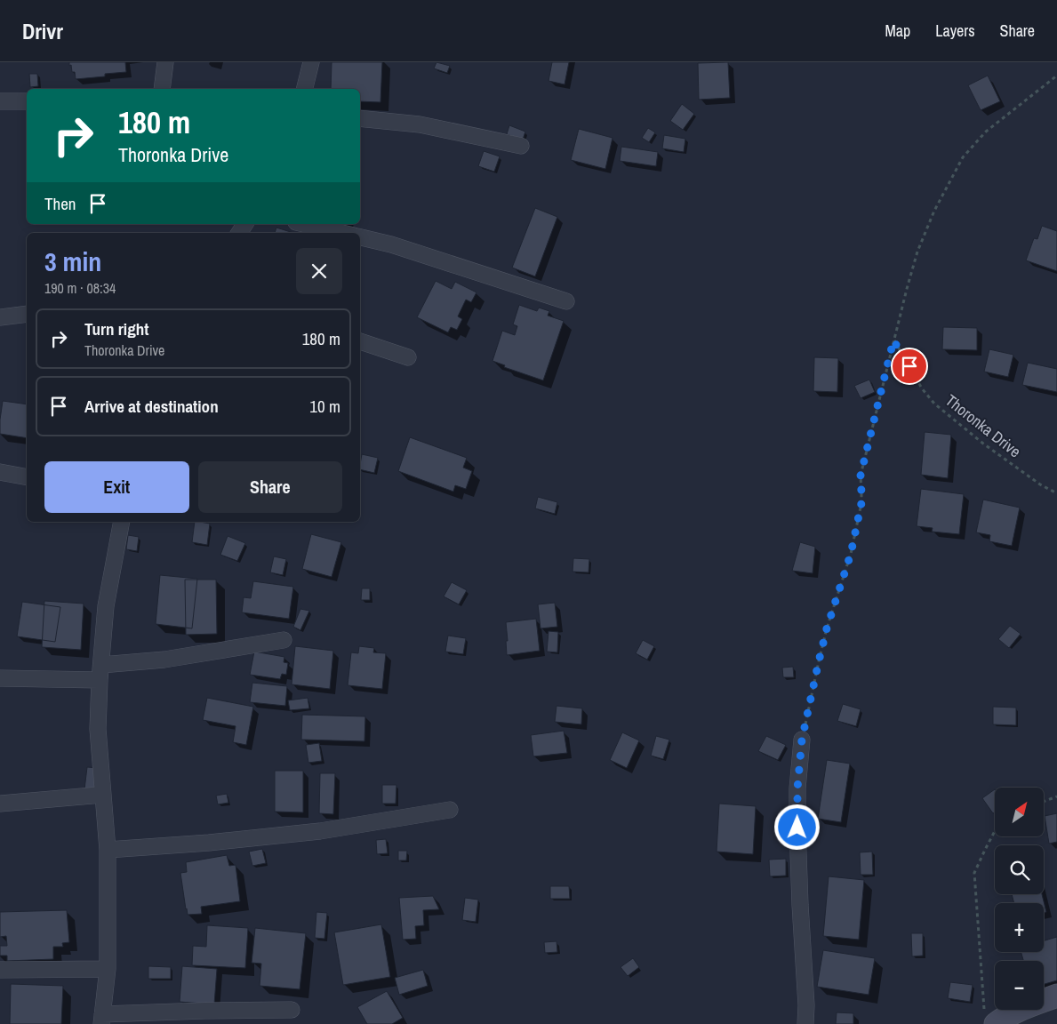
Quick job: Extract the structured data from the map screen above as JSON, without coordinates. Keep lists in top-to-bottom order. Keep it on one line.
{"streets":{"path":["Thoronka Drive"]},"north":"top right","page":{"header":"Drivr","nav":["Map","Layers","Share"],"turn":["180 m","Thoronka Drive"],"then":"Then","heading":["3 min","190 m · 08:34"],"list":[{"name":"Turn right","note":"Thoronka Drive","value":"180 m"},{"name":"Arrive at destination","value":"10 m"}],"buttons":["Exit","Share"],"map_buttons":["+","−"]}}
